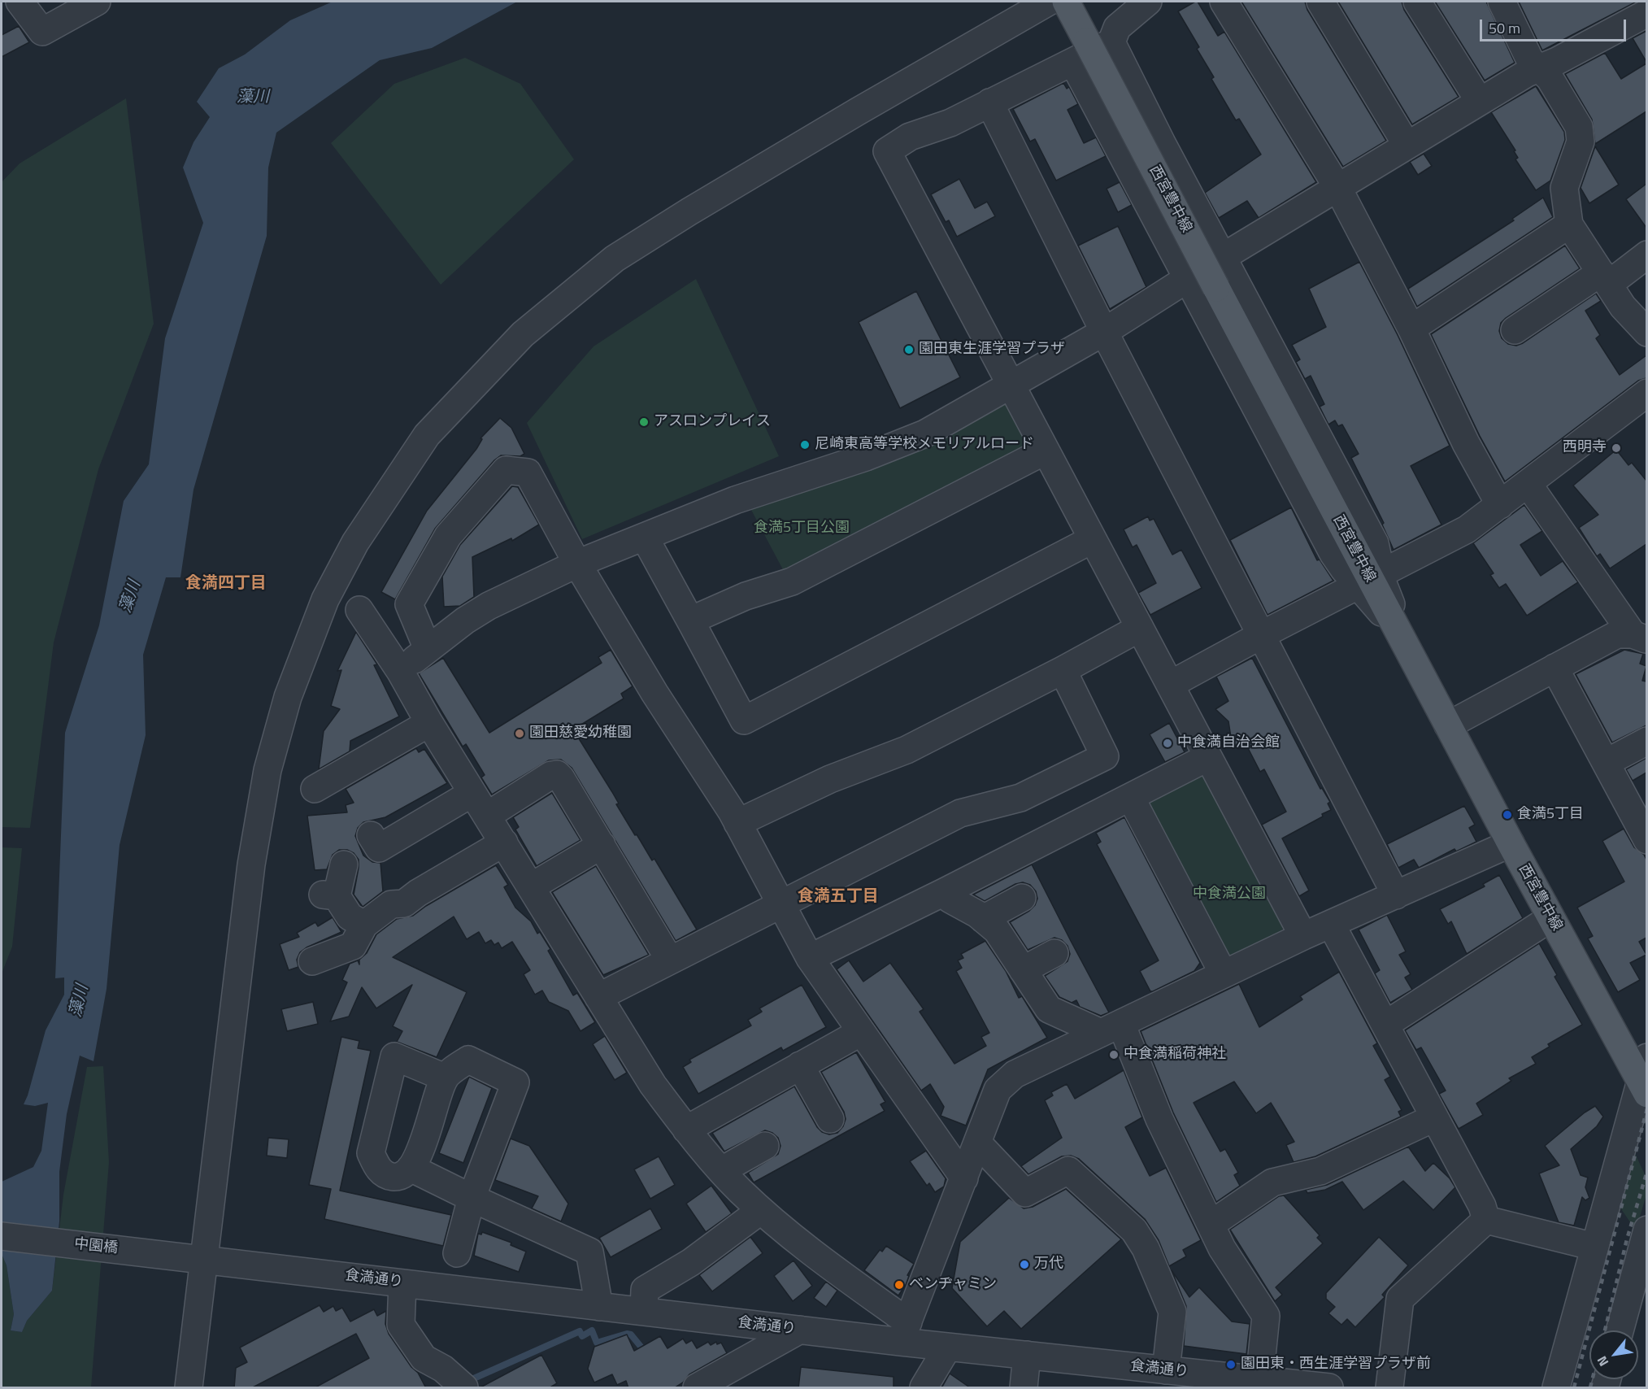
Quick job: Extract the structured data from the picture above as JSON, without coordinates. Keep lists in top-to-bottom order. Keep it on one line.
{"streets":{"main road":["西宮豊中線"],"street":["中園橋","食満通り"]},"crossings":[["中園橋","食満通り"]],"districts":["食満四丁目","食満五丁目"],"water":["藻川"],"parks":["食満5丁目公園","中食満公園"],"places":["園田東生涯学習プラザ","アスロンプレイス","尼崎東高等学校メモリアルロード","西明寺","園田慈愛幼稚園","中食満自治会館","食満5丁目","中食満稲荷神社","万代","ベンヂャミン","園田東・西生涯学習プラザ前"],"scale_bar":"50 m","north":"bottom left"}
